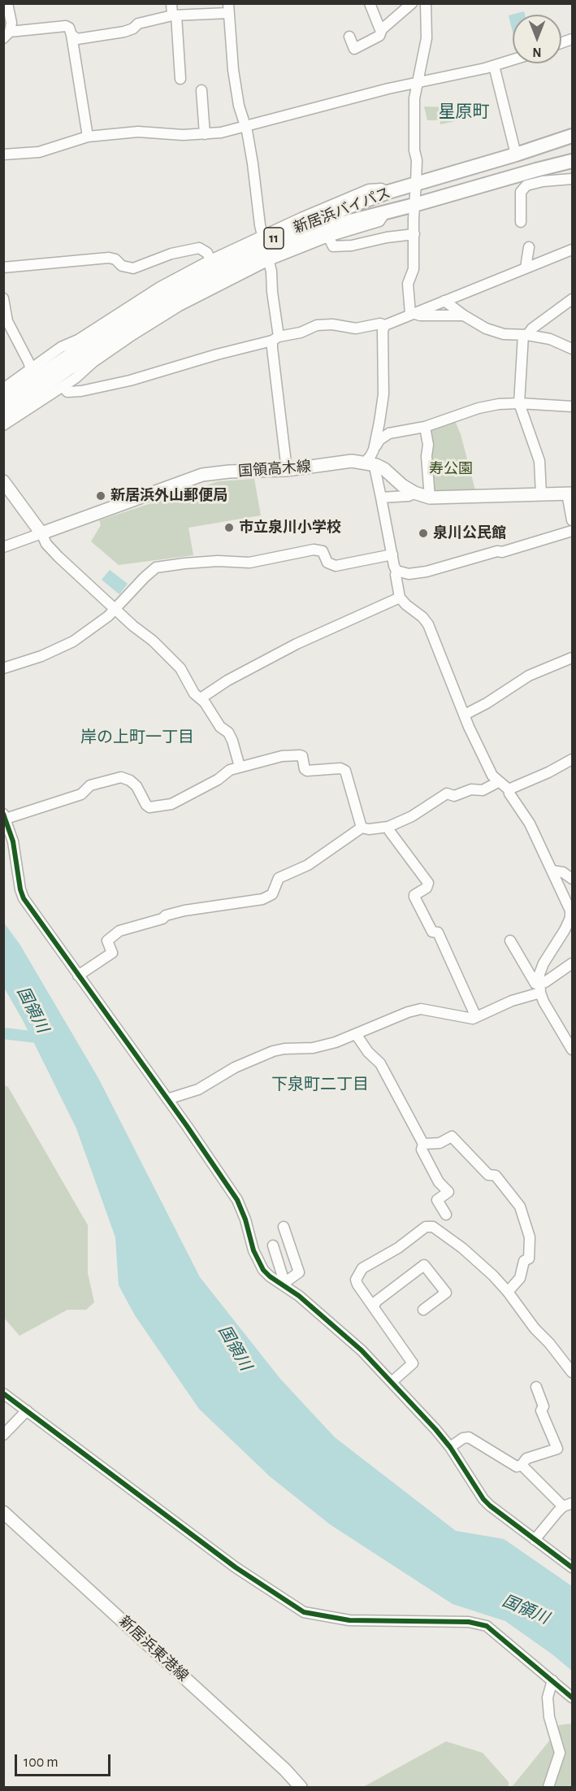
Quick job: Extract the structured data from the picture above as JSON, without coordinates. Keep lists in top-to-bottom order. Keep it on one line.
{"streets":{"highway":["新居浜バイパス","11"],"main road":["国領高木線","新居浜東港線"]},"districts":["星原町","岸の上町一丁目","下泉町二丁目"],"water":["国領川"],"parks":["寿公園"],"places":["新居浜外山郵便局","市立泉川小学校","泉川公民館"],"scale_bar":"100 m","north":"bottom"}
